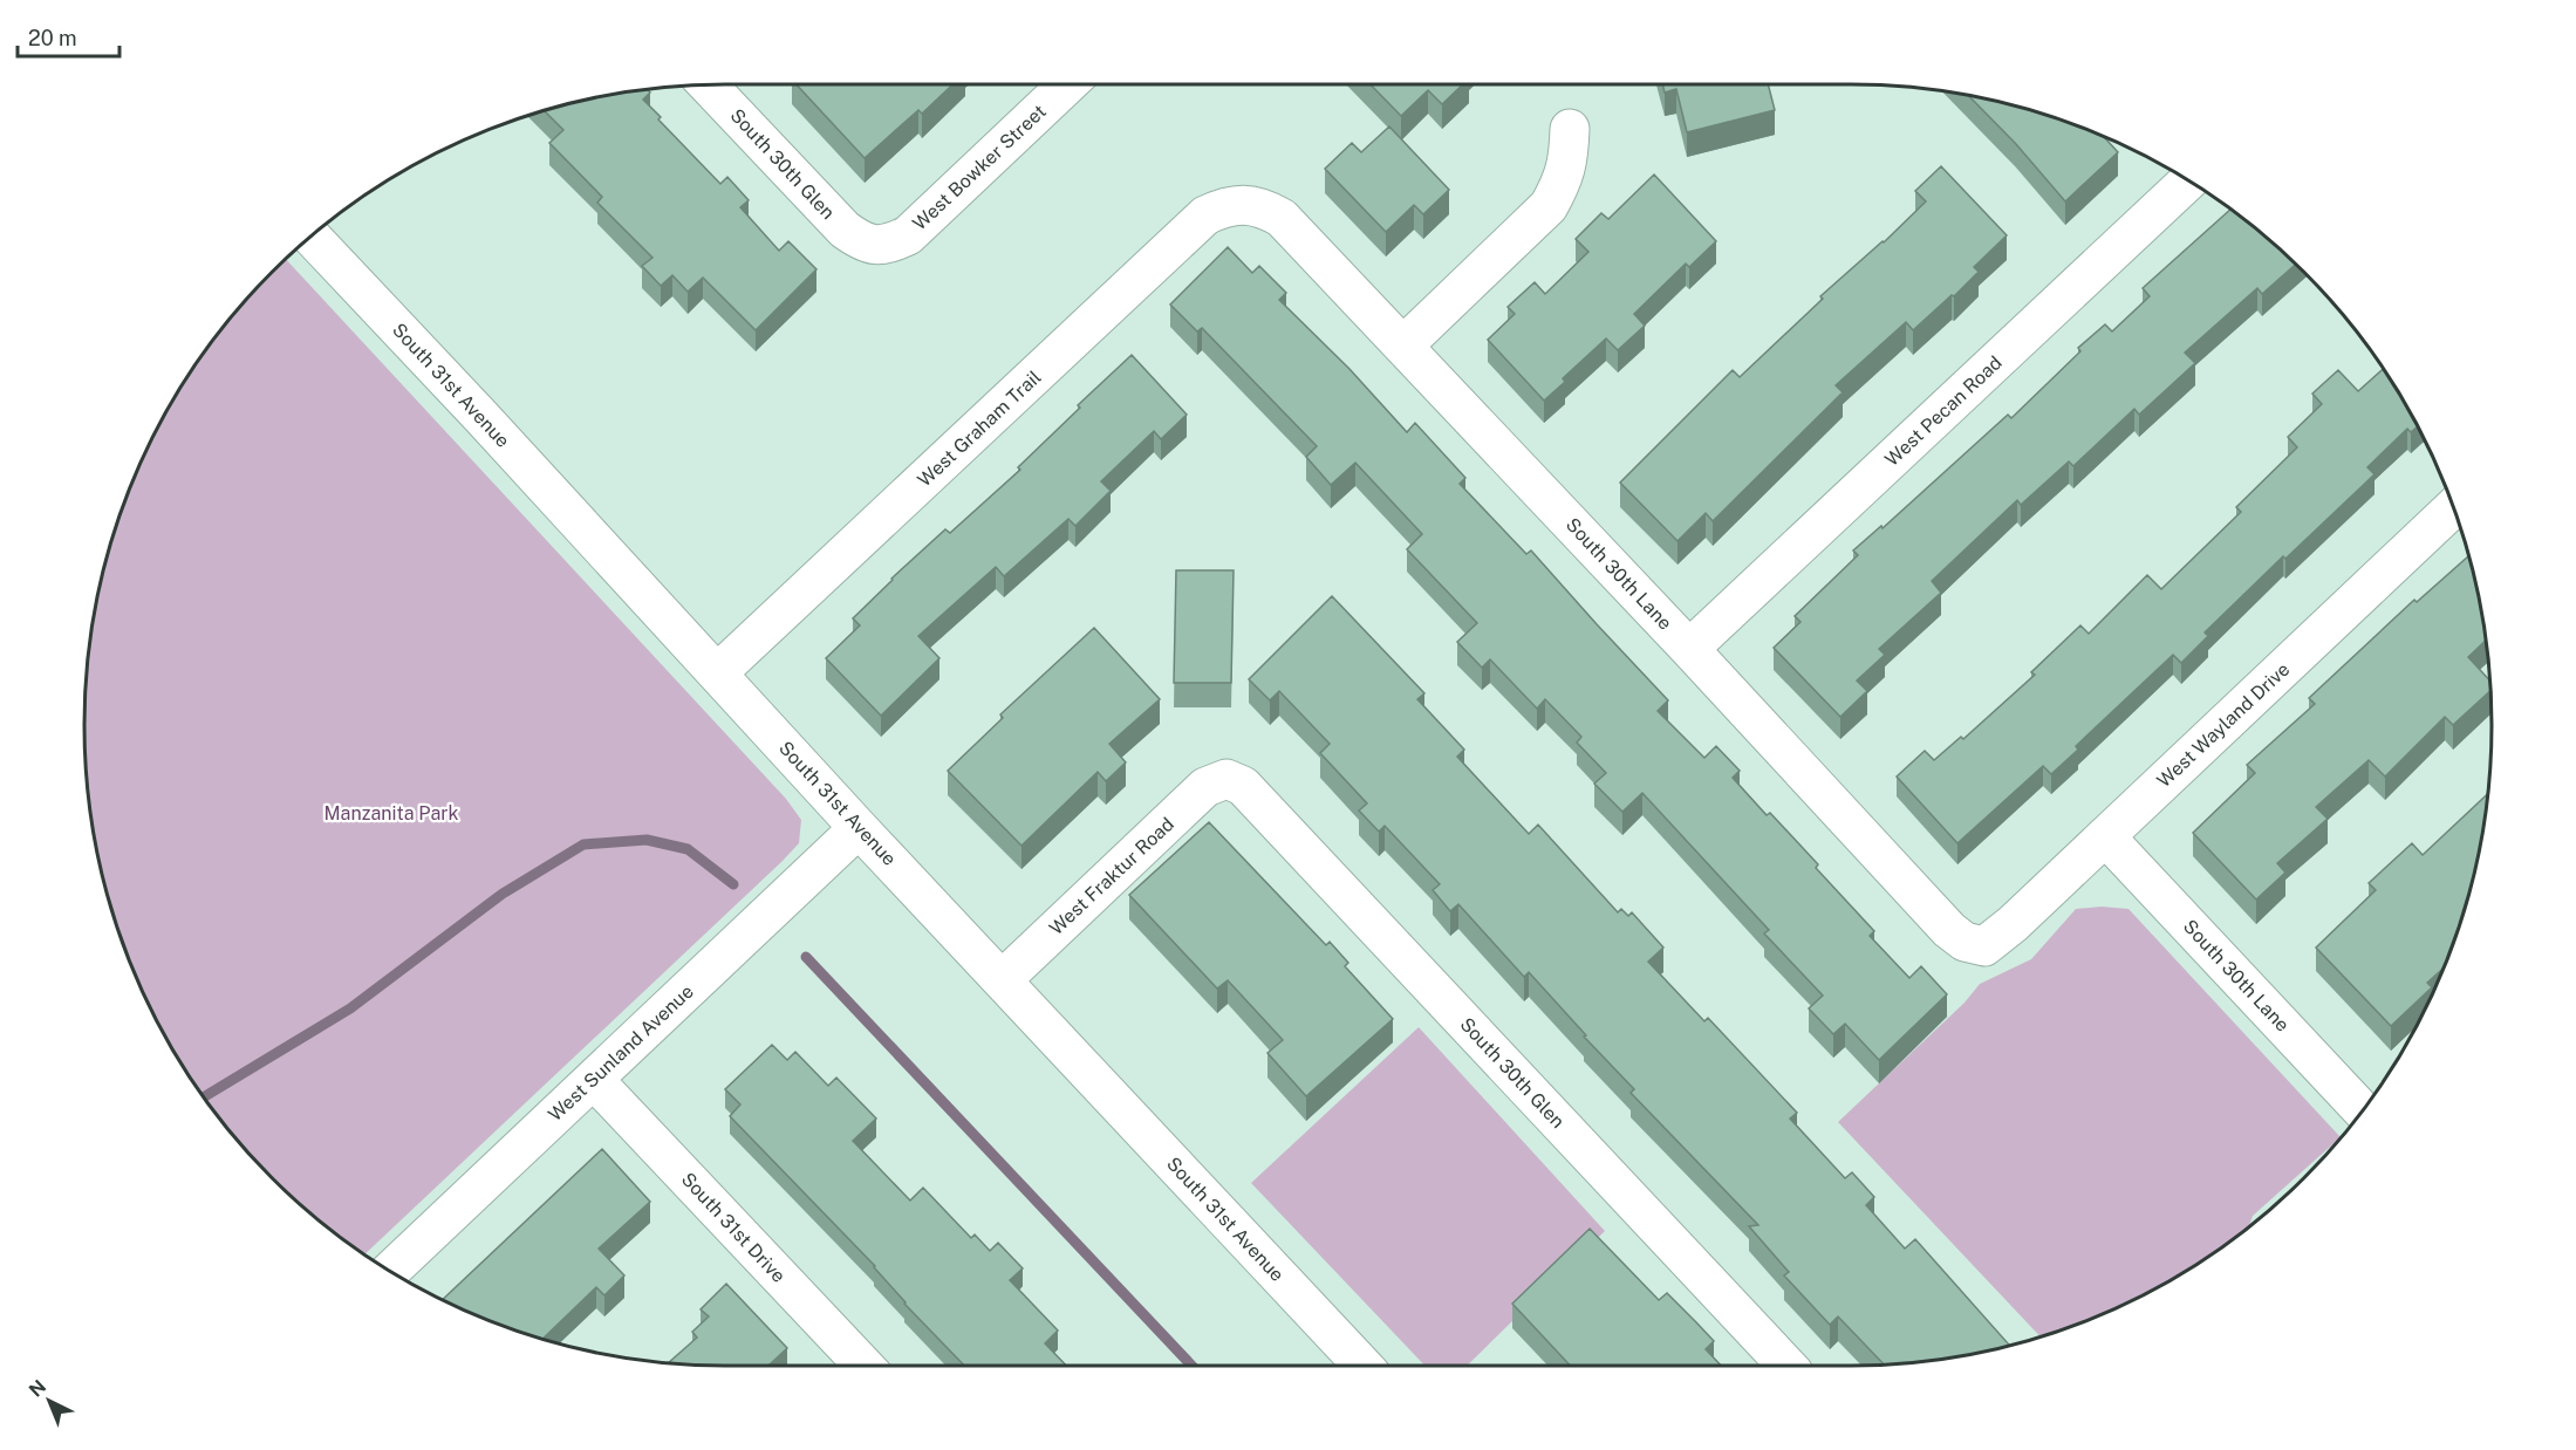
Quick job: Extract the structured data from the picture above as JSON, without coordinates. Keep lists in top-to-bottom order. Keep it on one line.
{"streets":{"street":["South 30th Glen","West Bowker Street","South 31st Avenue","West Pecan Road","West Graham Trail","South 30th Lane","West Wayland Drive","West Fraktur Road","West Sunland Avenue","South 31st Drive"]},"crossings":[["South 30th Glen","West Bowker Street"],["South 30th Glen","West Fraktur Road"],["South 31st Avenue","West Graham Trail"],["South 31st Avenue","West Fraktur Road"],["South 31st Avenue","West Sunland Avenue"],["West Pecan Road","South 30th Lane"],["West Graham Trail","South 30th Lane"],["South 30th Lane","West Wayland Drive"],["West Sunland Avenue","South 31st Drive"]],"parks":["Manzanita Park"],"scale_bar":"20 m","north":"top left"}
